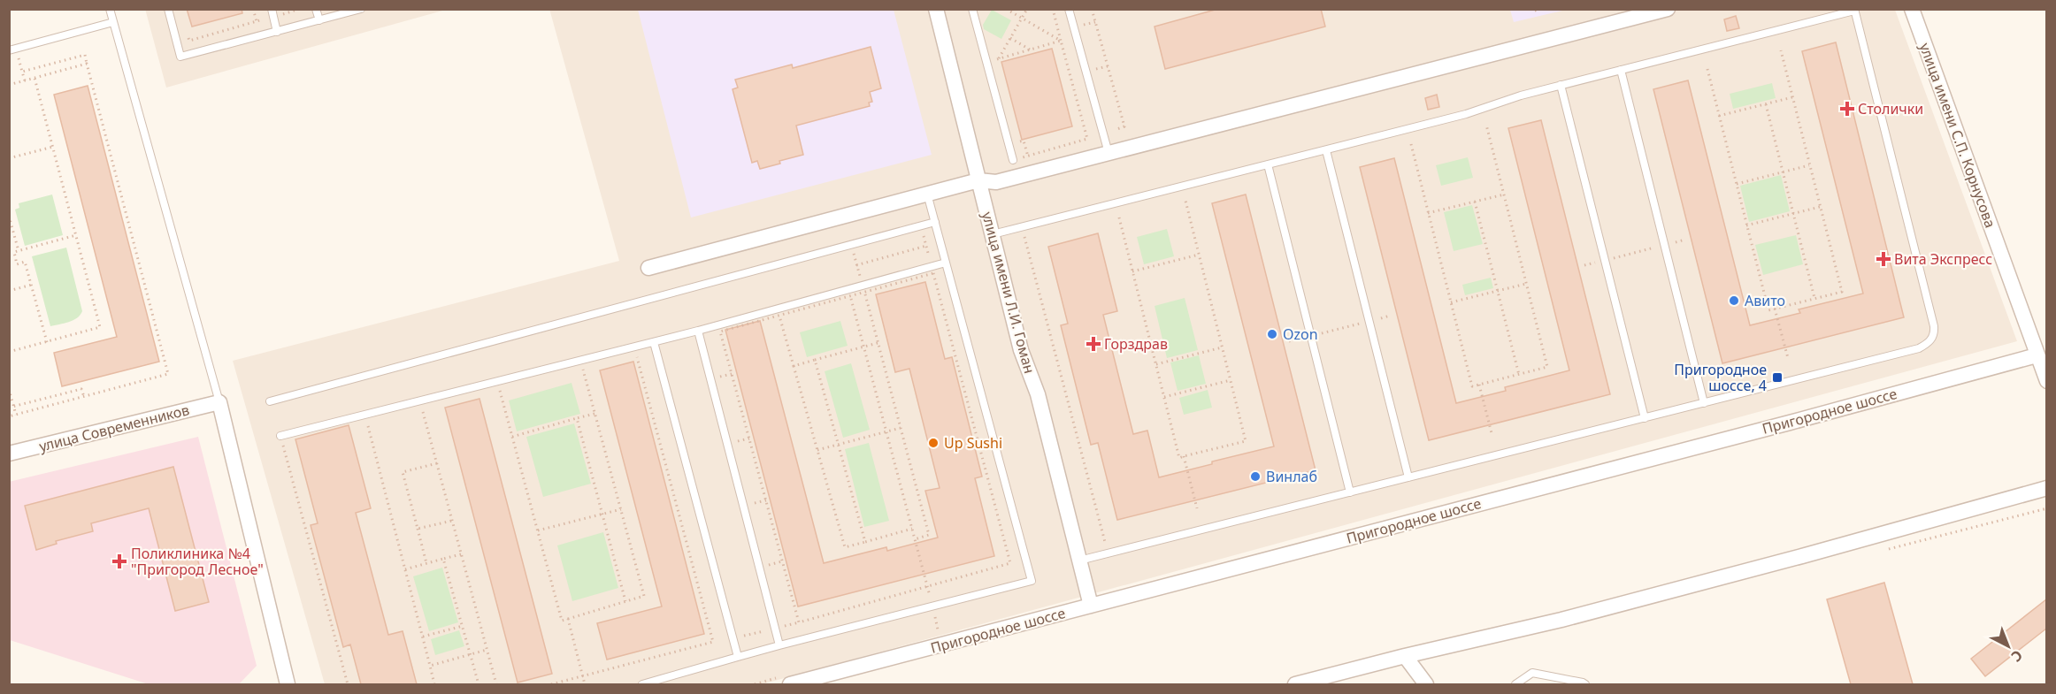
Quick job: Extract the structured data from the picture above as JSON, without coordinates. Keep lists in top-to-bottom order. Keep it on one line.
{"streets":{"street":["улица имени С.П. Корнусова","улица имени Л.И. Гоман","Пригородное шоссе","улица Современников"]},"crossings":[["улица имени С.П. Корнусова","Пригородное шоссе"],["улица имени Л.И. Гоман","Пригородное шоссе"]],"places":{"health":["Столички","Вита Экспресс","Горздрав","Поликлиника №4 \"Пригород Лесное\""],"other":["Авито","Ozon","Up Sushi","Винлаб"],"transit":["Пригородное шоссе, 4"]},"north":"bottom right"}
